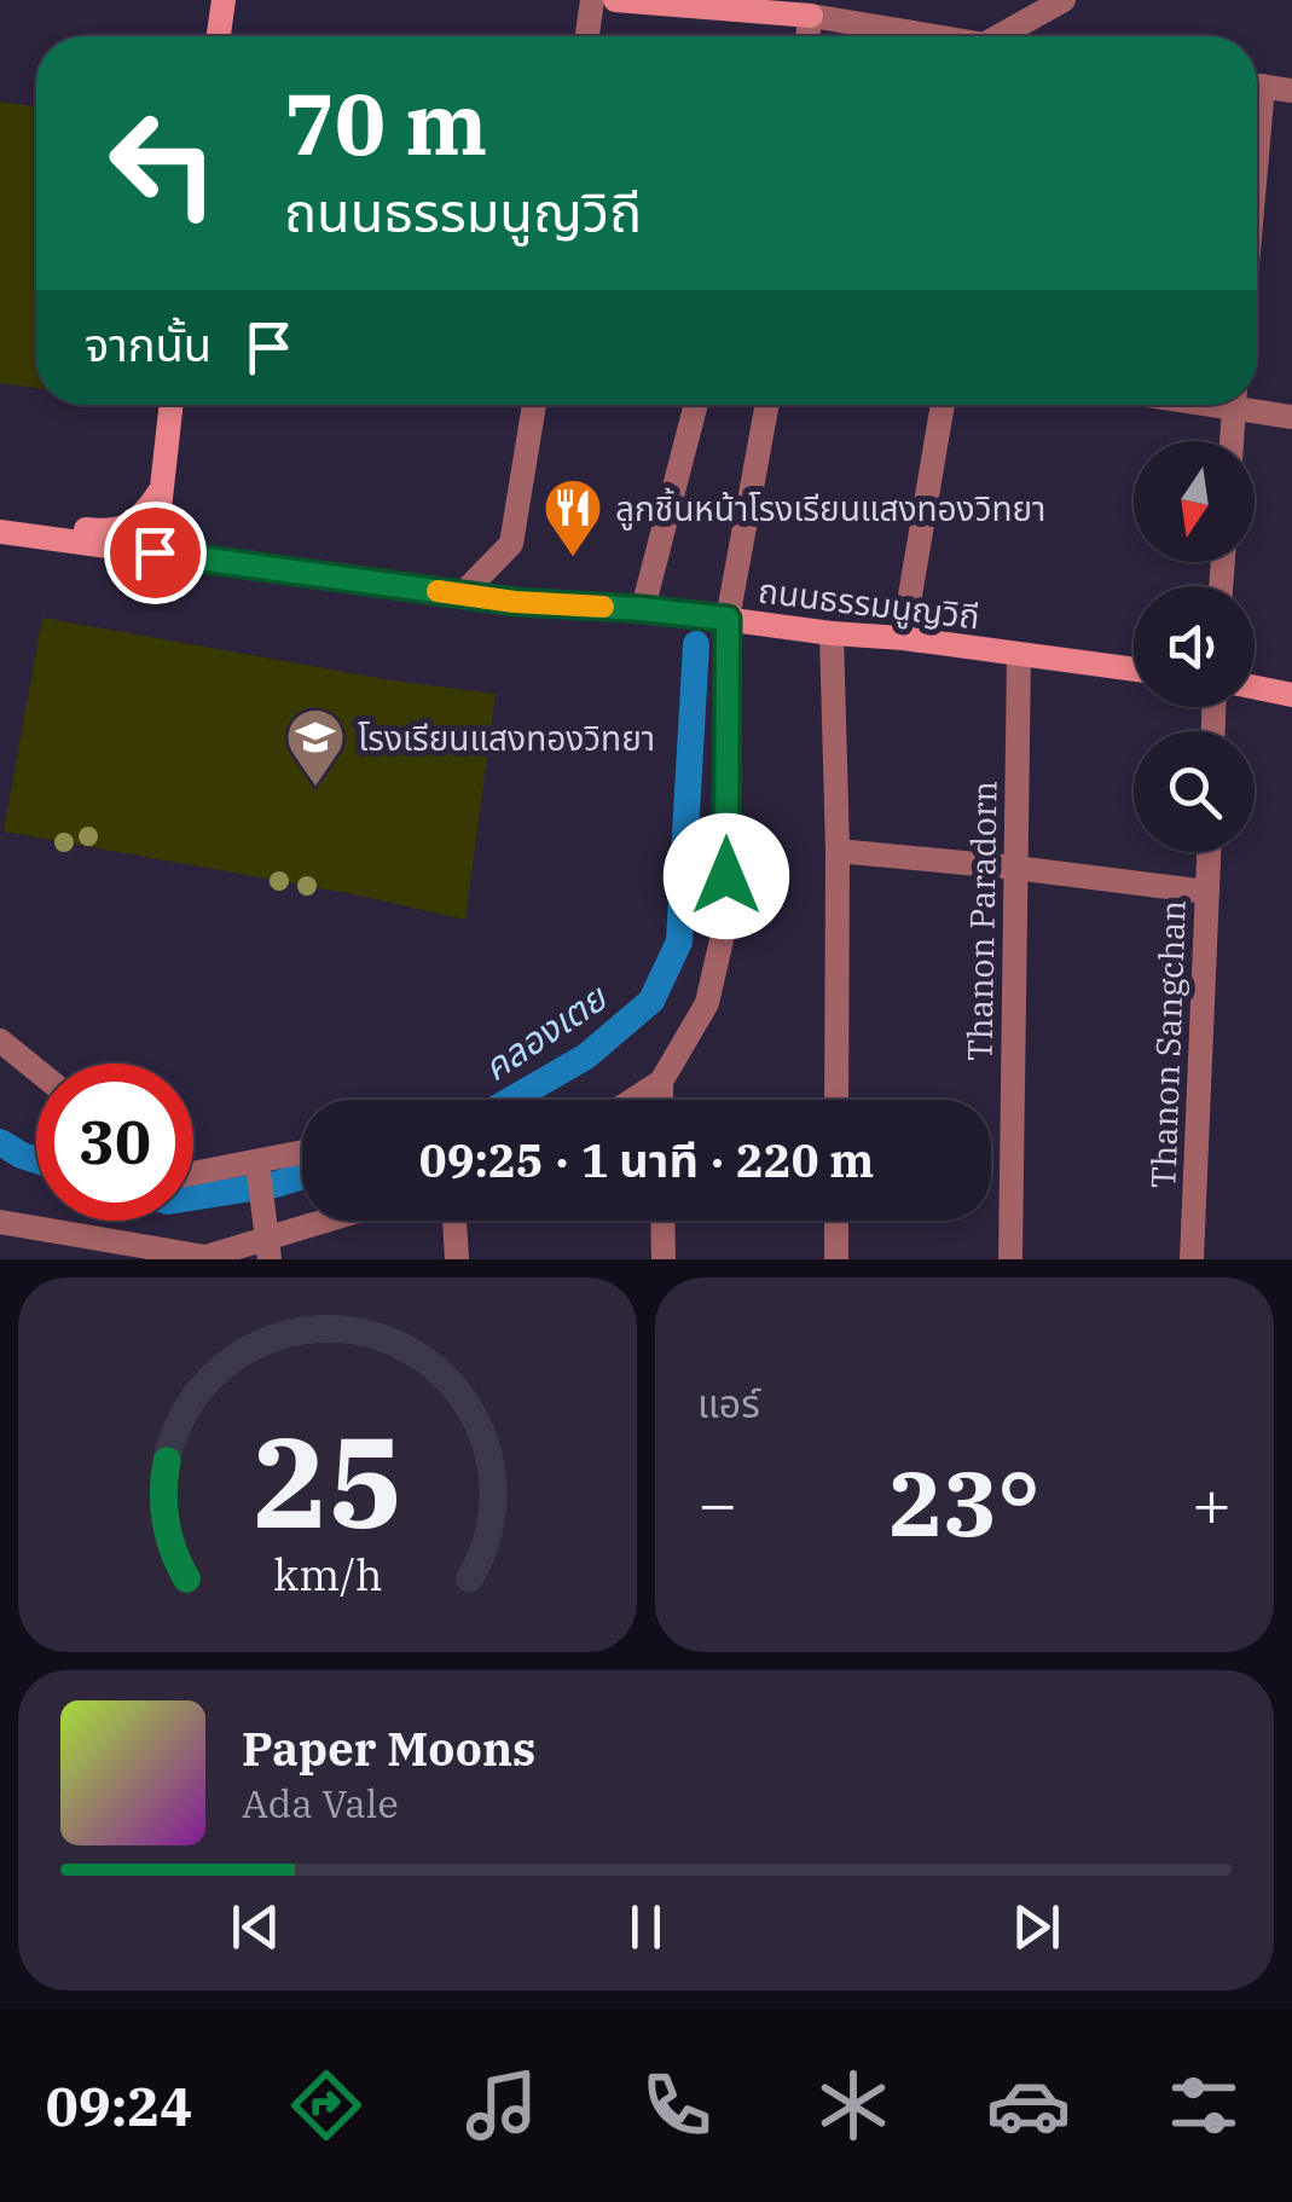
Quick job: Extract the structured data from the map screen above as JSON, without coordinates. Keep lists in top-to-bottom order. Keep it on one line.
{"streets":{"street":["ถนนธรรมนูญวิถี","Thanon Paradorn","Thanon Sangchan"]},"crossings":[["ถนนธรรมนูญวิถี","Thanon Paradorn"]],"water":["คลองเตย"],"places":{"restaurant":["ลูกชิ้นหน้าโรงเรียนแสงทองวิทยา"],"school or university":["โรงเรียนแสงทองวิทยา"]},"north":"bottom","page":{"turn":["70 m","ถนนธรรมนูญวิถี"],"then":"จากนั้น","limit":"30","trip":"09:25 · 1 นาที · 220 m","tile":"แอร์","heat":["−","23°","+"],"song":["Paper Moons","Ada Vale"],"tabs":"09:24","gauge":["25","km/h"]}}
